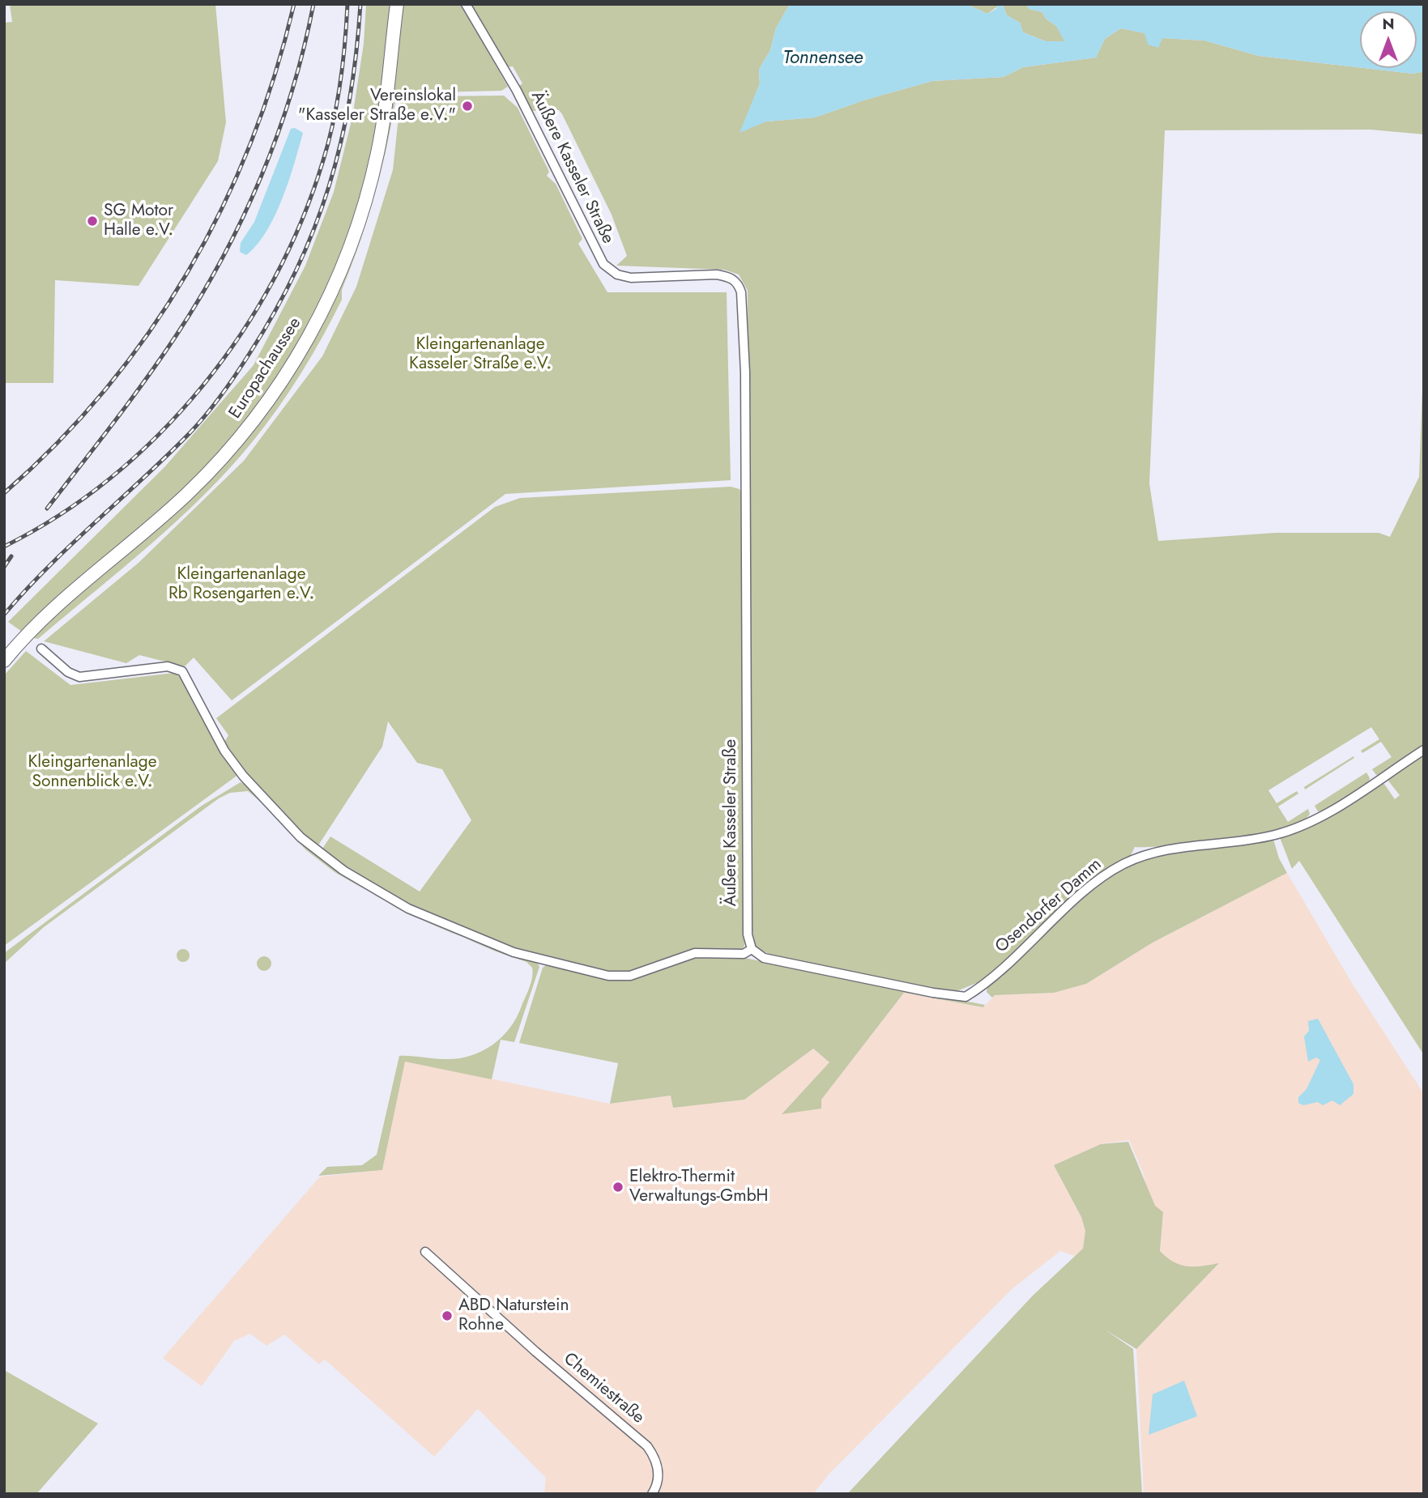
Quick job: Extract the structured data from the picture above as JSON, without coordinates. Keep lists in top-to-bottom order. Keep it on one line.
{"streets":{"main road":["Europachaussee"],"street":["Äußere Kasseler Straße","Osendorfer Damm","Chemiestraße"]},"crossings":[["Äußere Kasseler Straße","Osendorfer Damm"]],"water":["Tonnensee"],"parks":["Kleingartenanlage Kasseler Straße e.V.","Kleingartenanlage Rb Rosengarten e.V.","Kleingartenanlage Sonnenblick e.V."],"places":["Vereinslokal \"Kasseler Straße e.V.\"","SG Motor Halle e.V.","Elektro-Thermit Verwaltungs-GmbH","ABD Naturstein Rohne"],"north":"top"}
